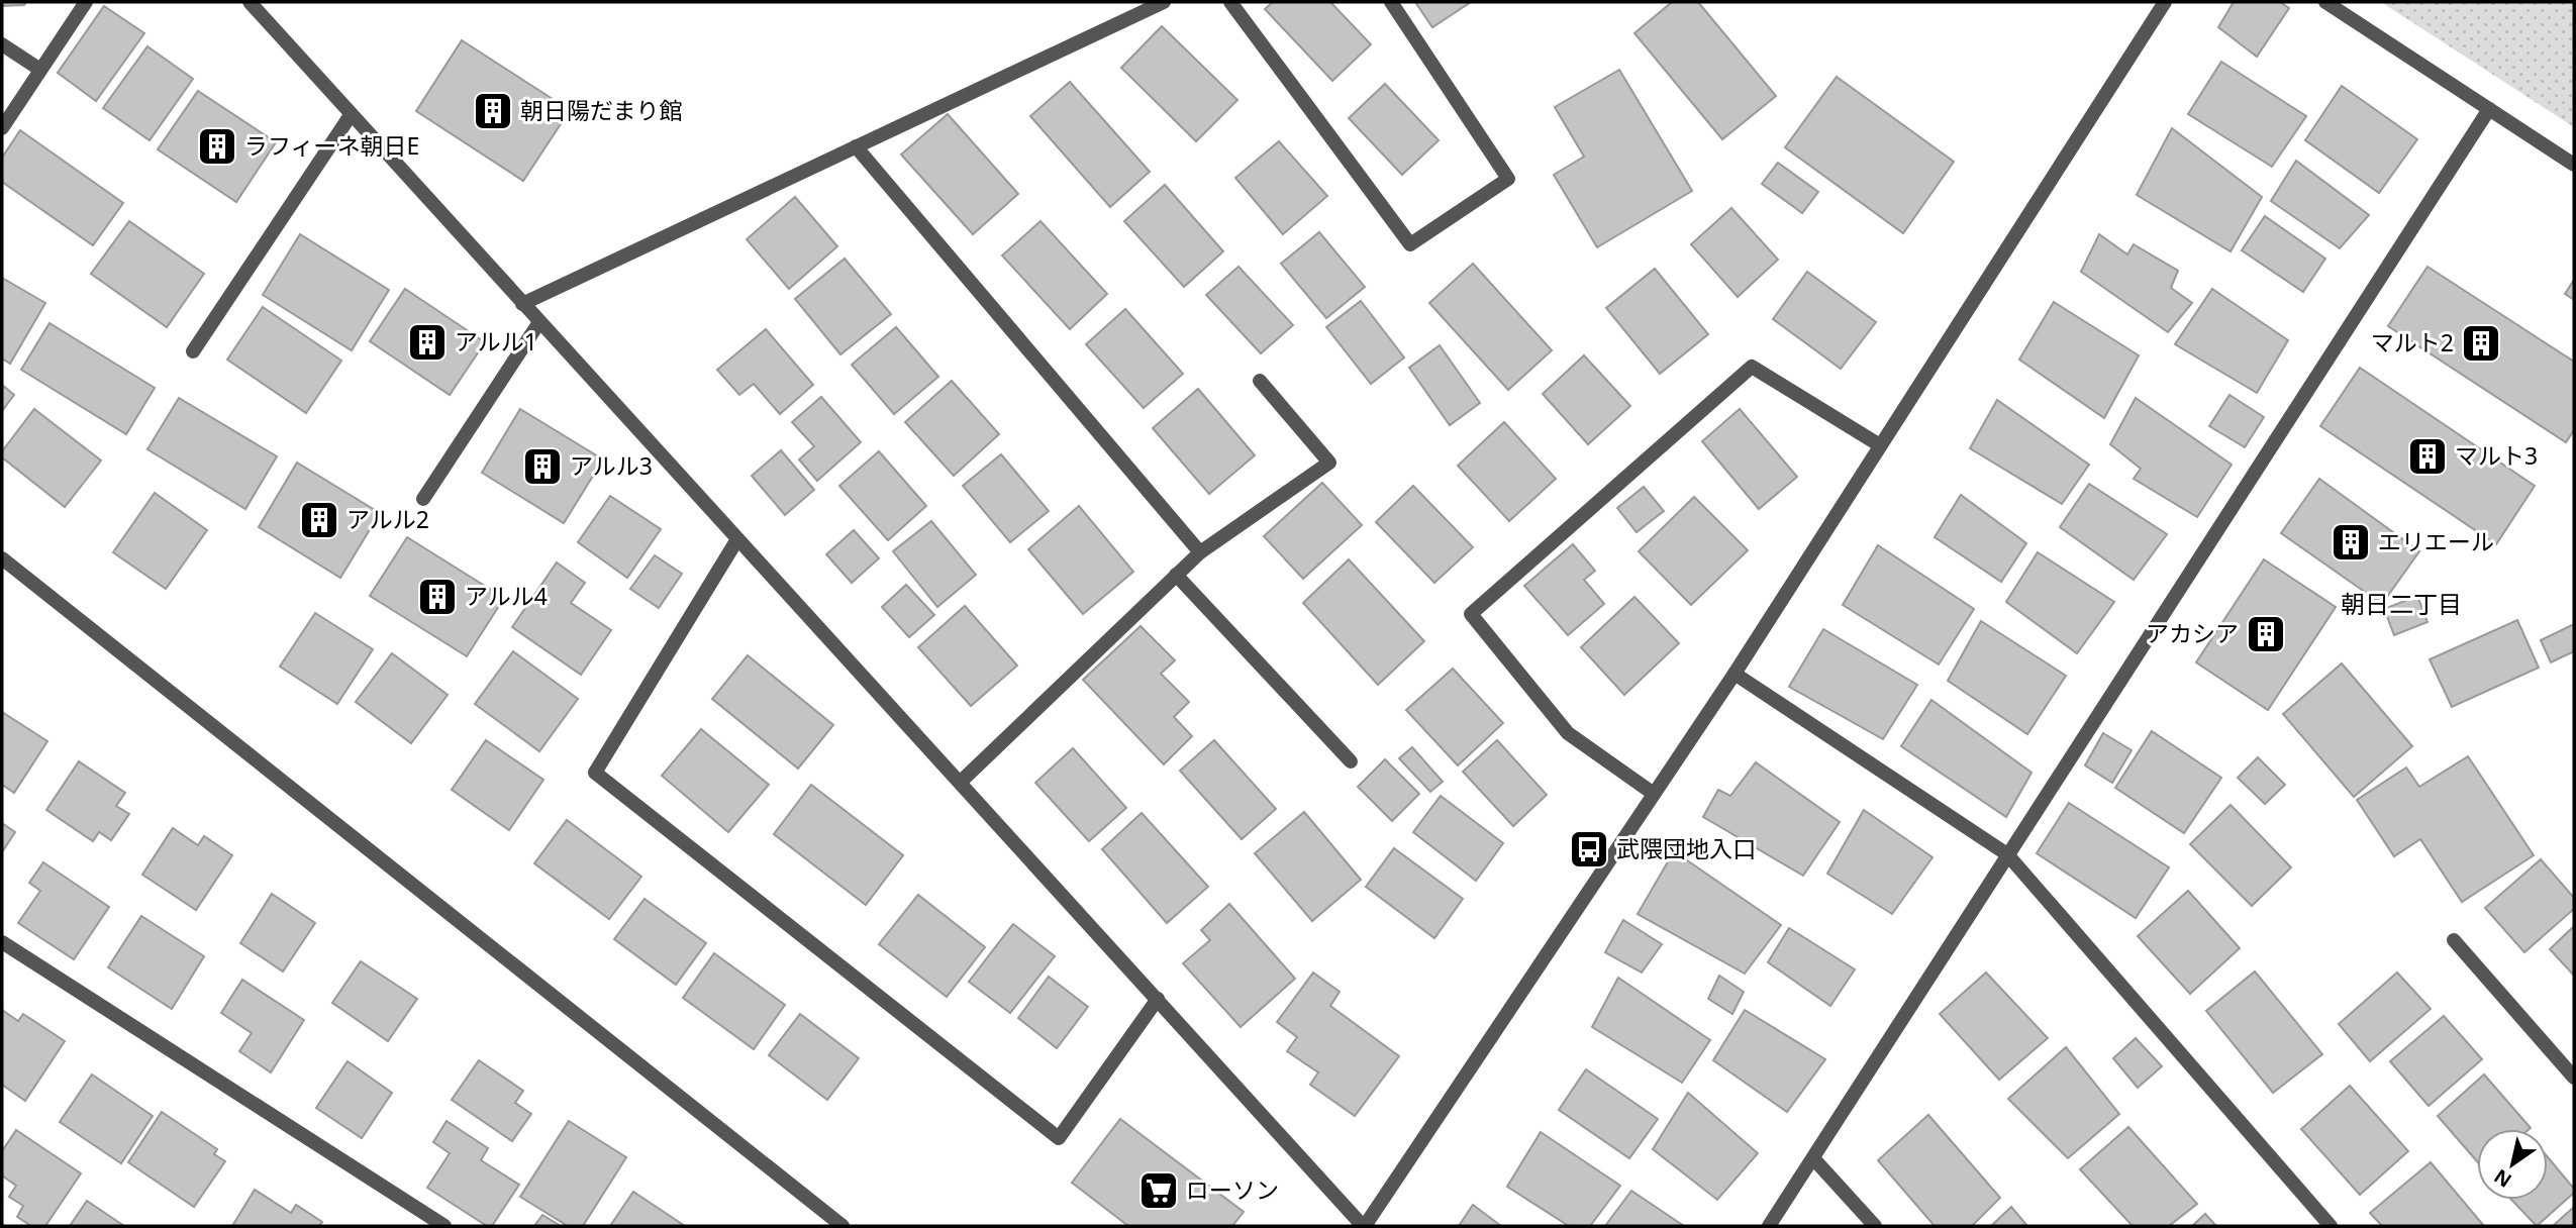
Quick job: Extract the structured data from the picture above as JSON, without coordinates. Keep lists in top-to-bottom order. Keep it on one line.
{"districts":["朝日二丁目"],"places":{"building":["朝日陽だまり館","ラフィーネ朝日E","アルル1","マルト2","マルト3","アルル3","アルル2","エリエール","アルル4","アカシア"],"bus stop":["武隈団地入口"],"supermarket":["ローソン"]},"north":"bottom left"}
